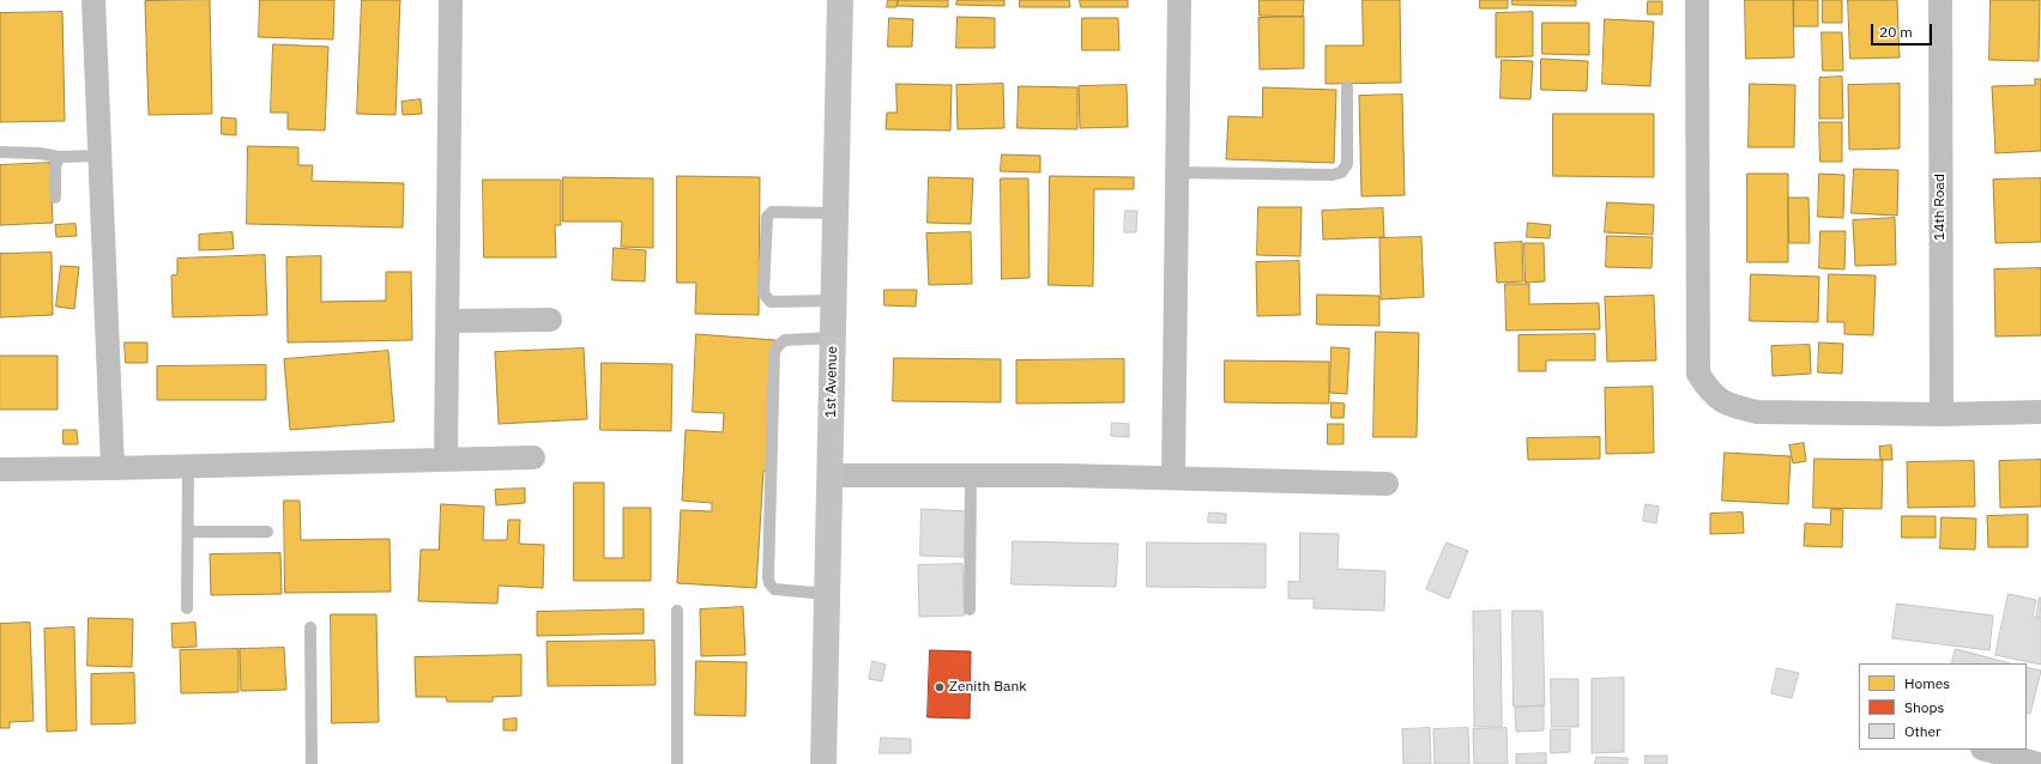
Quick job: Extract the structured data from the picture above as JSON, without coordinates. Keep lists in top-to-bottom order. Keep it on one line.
{"streets":{"street":["14th Road","1st Avenue"]},"places":["Zenith Bank"],"legend":["Homes","Shops","Other"],"scale_bar":"20 m"}
